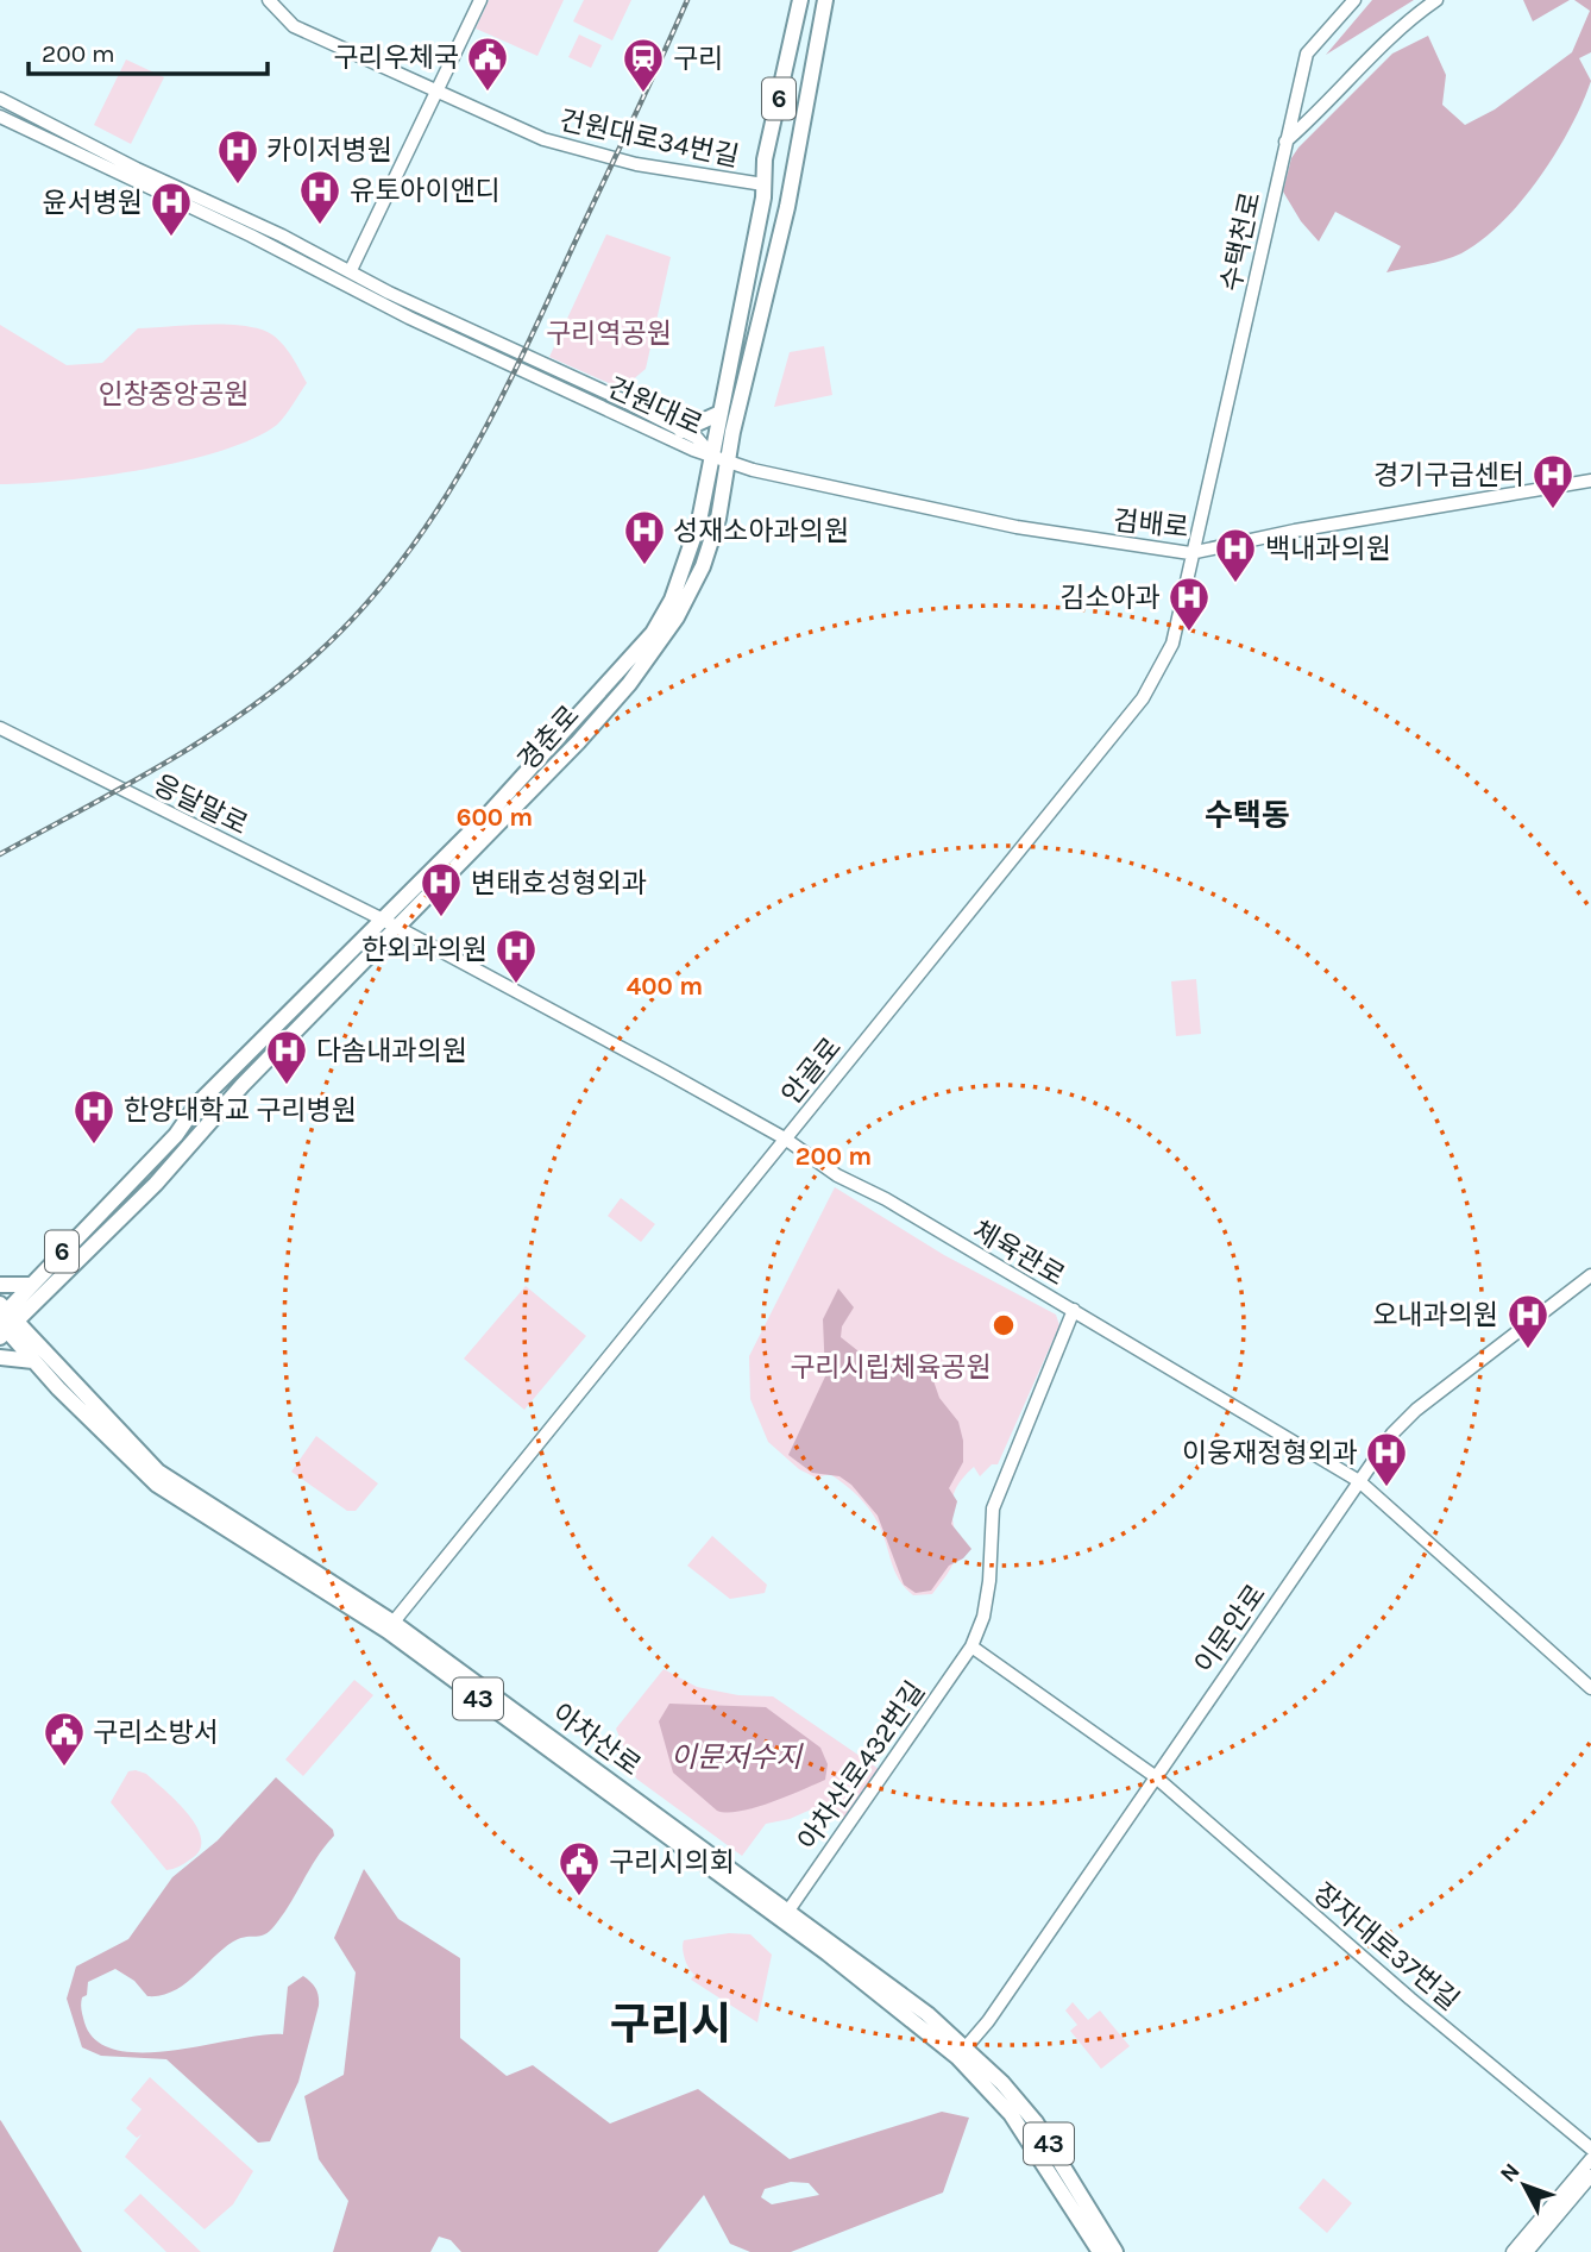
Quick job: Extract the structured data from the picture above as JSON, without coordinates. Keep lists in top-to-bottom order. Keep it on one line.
{"streets":{"main road":["6","경춘로","43","아차산로"],"street":["건원대로34번길","수택천로","건원대로","검배로","응달말로","안골로","체육관로","이문안로","아차산로432번길","장자대로37번길"]},"crossings":[["건원대로34번길","경춘로"],["수택천로","검배로"],["수택천로","안골로"],["건원대로","검배로"],["건원대로","경춘로"],["검배로","경춘로"],["검배로","안골로"],["경춘로","응달말로"],["경춘로","체육관로"],["경춘로","아차산로"],["응달말로","체육관로"],["안골로","체육관로"],["안골로","아차산로"],["체육관로","이문안로"],["체육관로","아차산로432번길"],["이문안로","아차산로"],["이문안로","장자대로37번길"],["아차산로","아차산로432번길"],["아차산로432번길","장자대로37번길"]],"districts":["수택동","구리시"],"water":["이문저수지"],"parks":["구리역공원","인창중앙공원","구리시립체육공원"],"places":{"public building":["구리우체국","구리소방서","구리시의회"],"station":["구리"],"hospital":["카이저병원","유토아이앤디","윤서병원","경기구급센터","성재소아과의원","백내과의원","김소아과","변태호성형외과","한외과의원","다솜내과의원","한양대학교 구리병원","오내과의원","이웅재정형외과"]},"scale_bar":"200 m","north":"top left","rings":["600 m","400 m","200 m"]}
